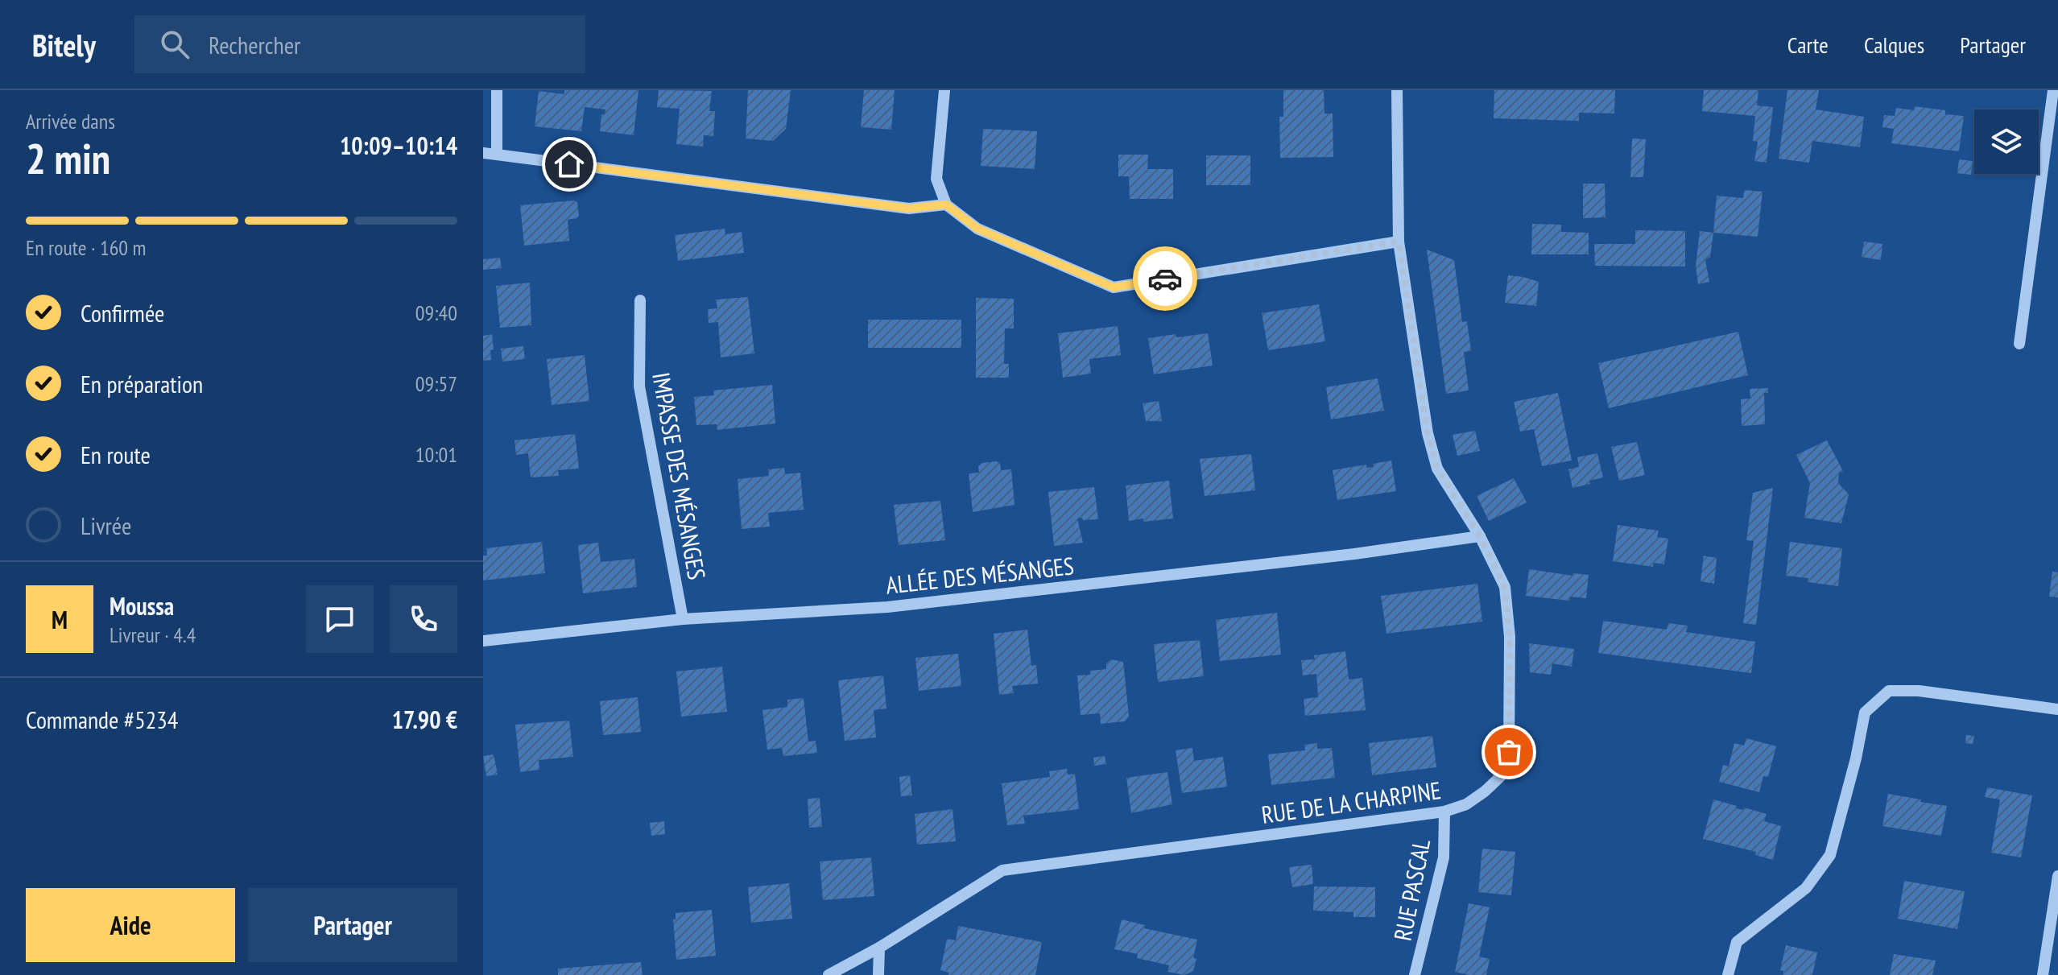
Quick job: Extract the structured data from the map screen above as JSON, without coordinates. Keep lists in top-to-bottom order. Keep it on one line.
{"streets":{"street":["IMPASSE DES MÉSANGES","ALLÉE DES MÉSANGES","RUE DE LA CHARPINE","RUE PASCAL"]},"crossings":[["IMPASSE DES MÉSANGES","ALLÉE DES MÉSANGES"],["ALLÉE DES MÉSANGES","RUE DE LA CHARPINE"],["RUE DE LA CHARPINE","RUE PASCAL"]],"page":{"header":"Bitely","search":"Rechercher","nav":["Carte","Calques","Partager"],"heading":["2 min","Arrivée dans","10:09–10:14"],"panel":["Moussa","Livreur · 4.4","Commande #5234","17.90 €"],"bar":"En route · 160 m","list":[["Confirmée","09:40"],["En préparation","09:57"],["En route","10:01"],"Livrée"],"round":"M","buttons":["Aide","Partager"]}}
